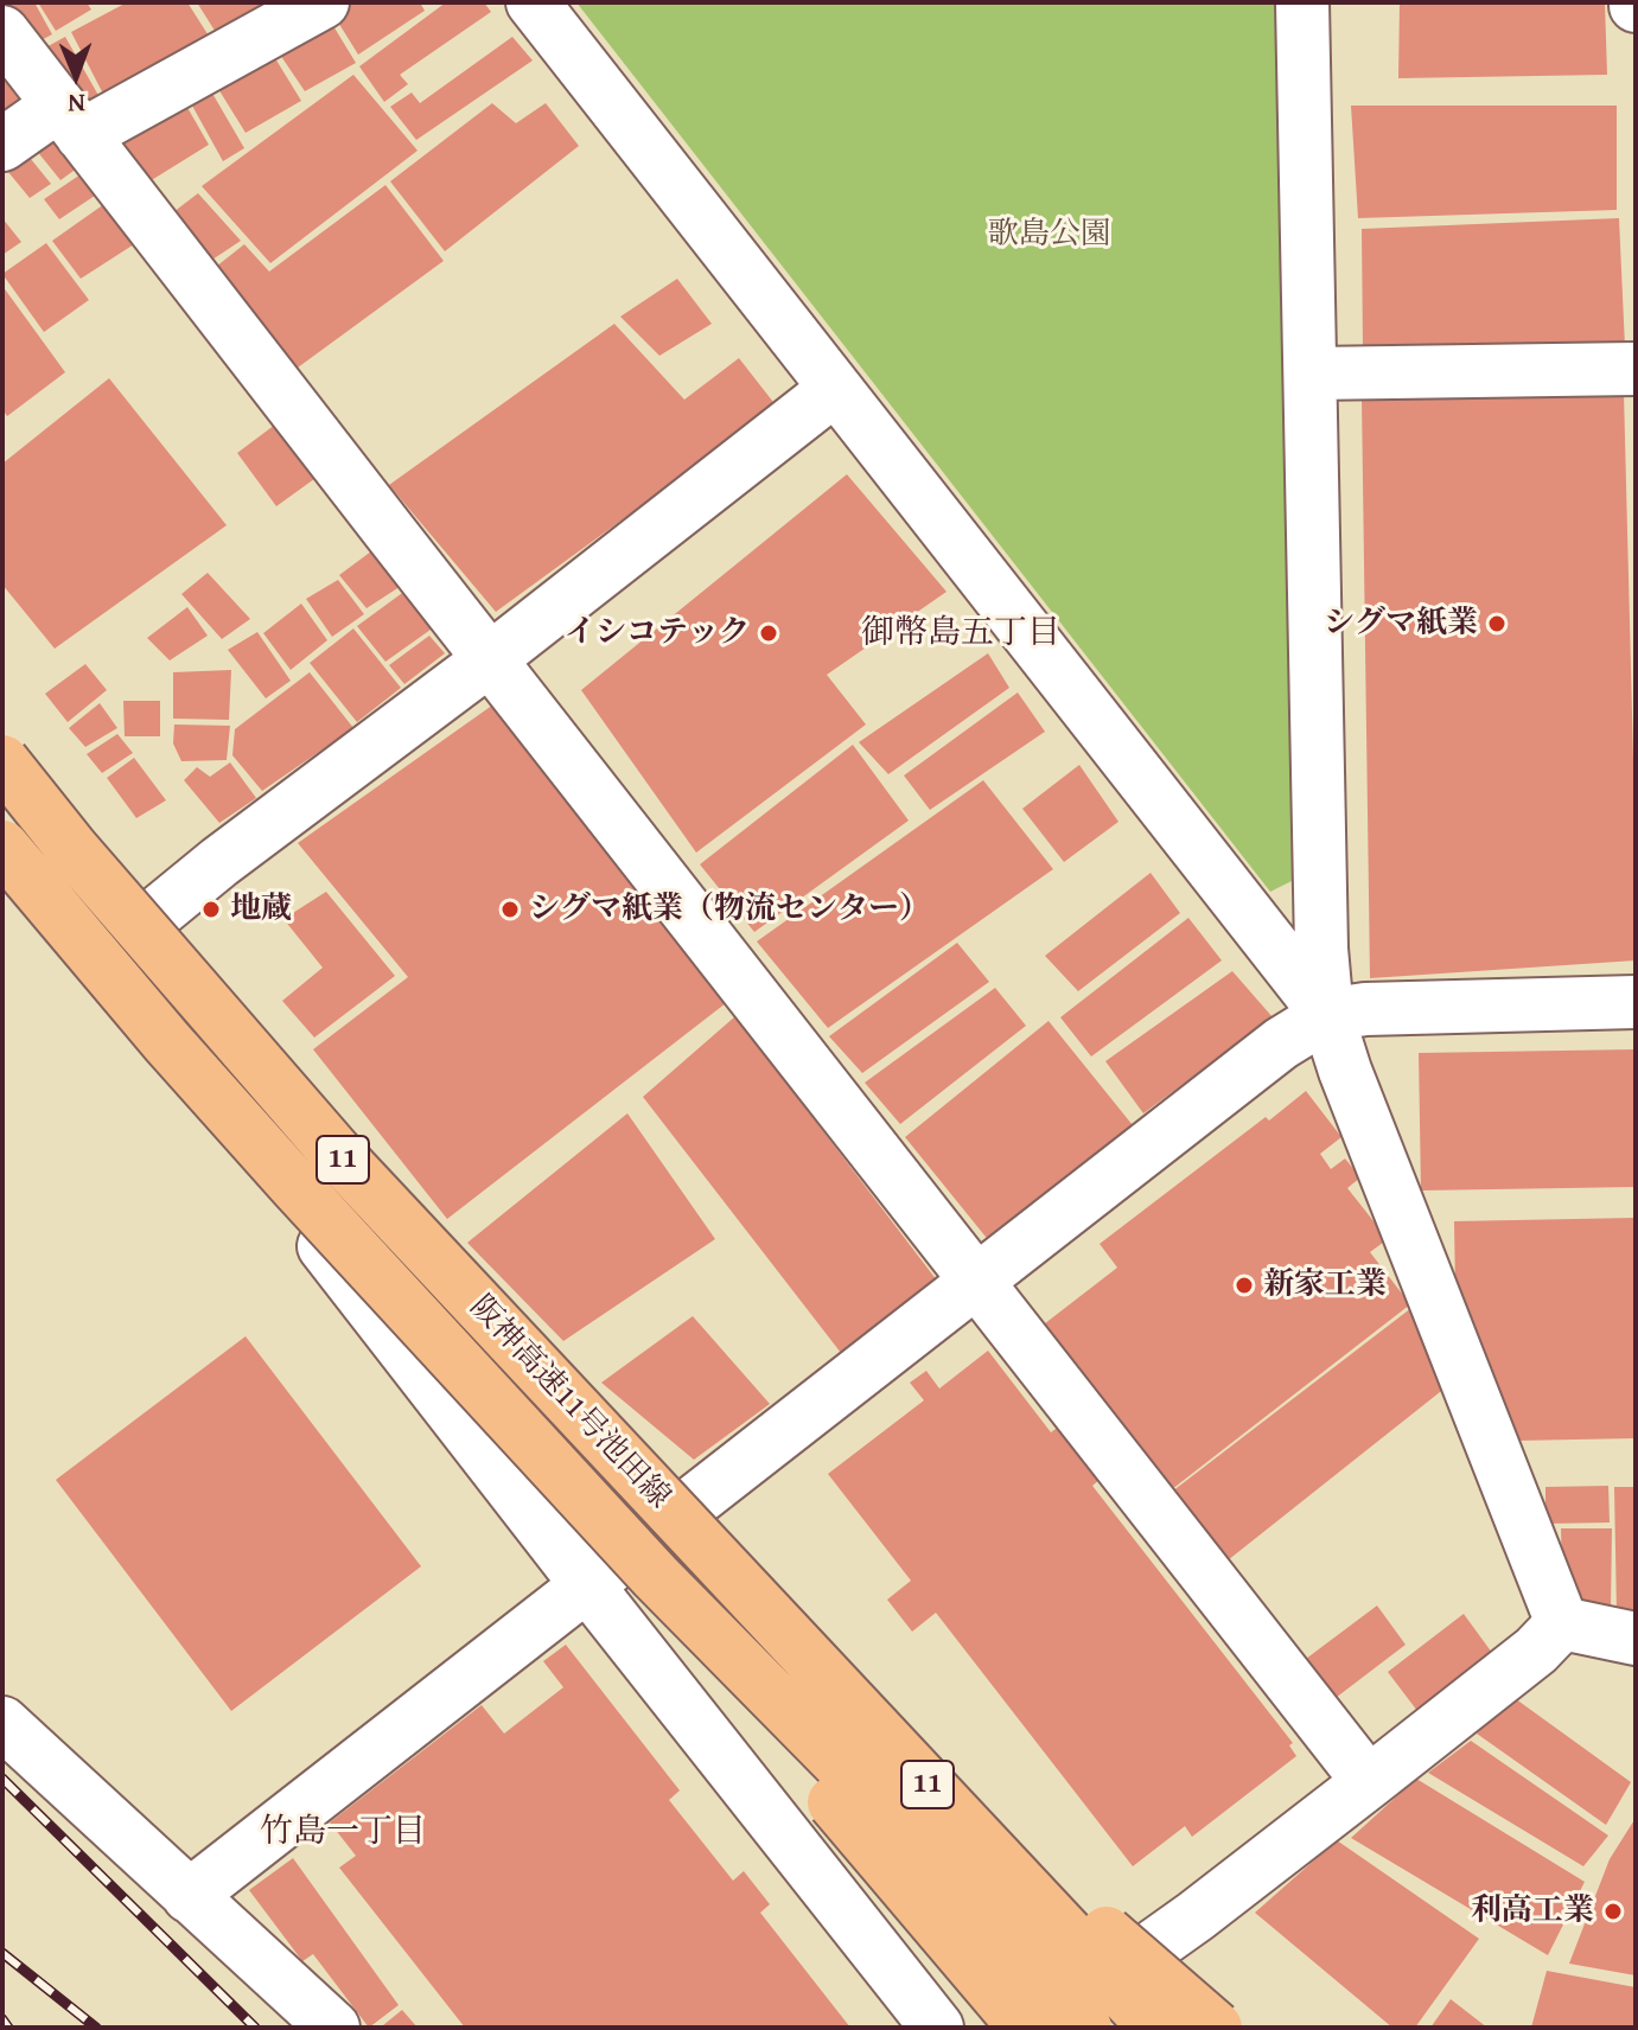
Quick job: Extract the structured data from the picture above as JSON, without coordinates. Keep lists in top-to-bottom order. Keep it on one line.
{"streets":{"highway":["11","阪神高速11号池田線"]},"crossings":[["11","阪神高速11号池田線"]],"districts":["御幣島五丁目","竹島一丁目"],"parks":["歌島公園"],"places":["シグマ紙業","イシコテック","地蔵","シグマ紙業（物流センター）","新家工業","利高工業"],"north":"bottom"}
